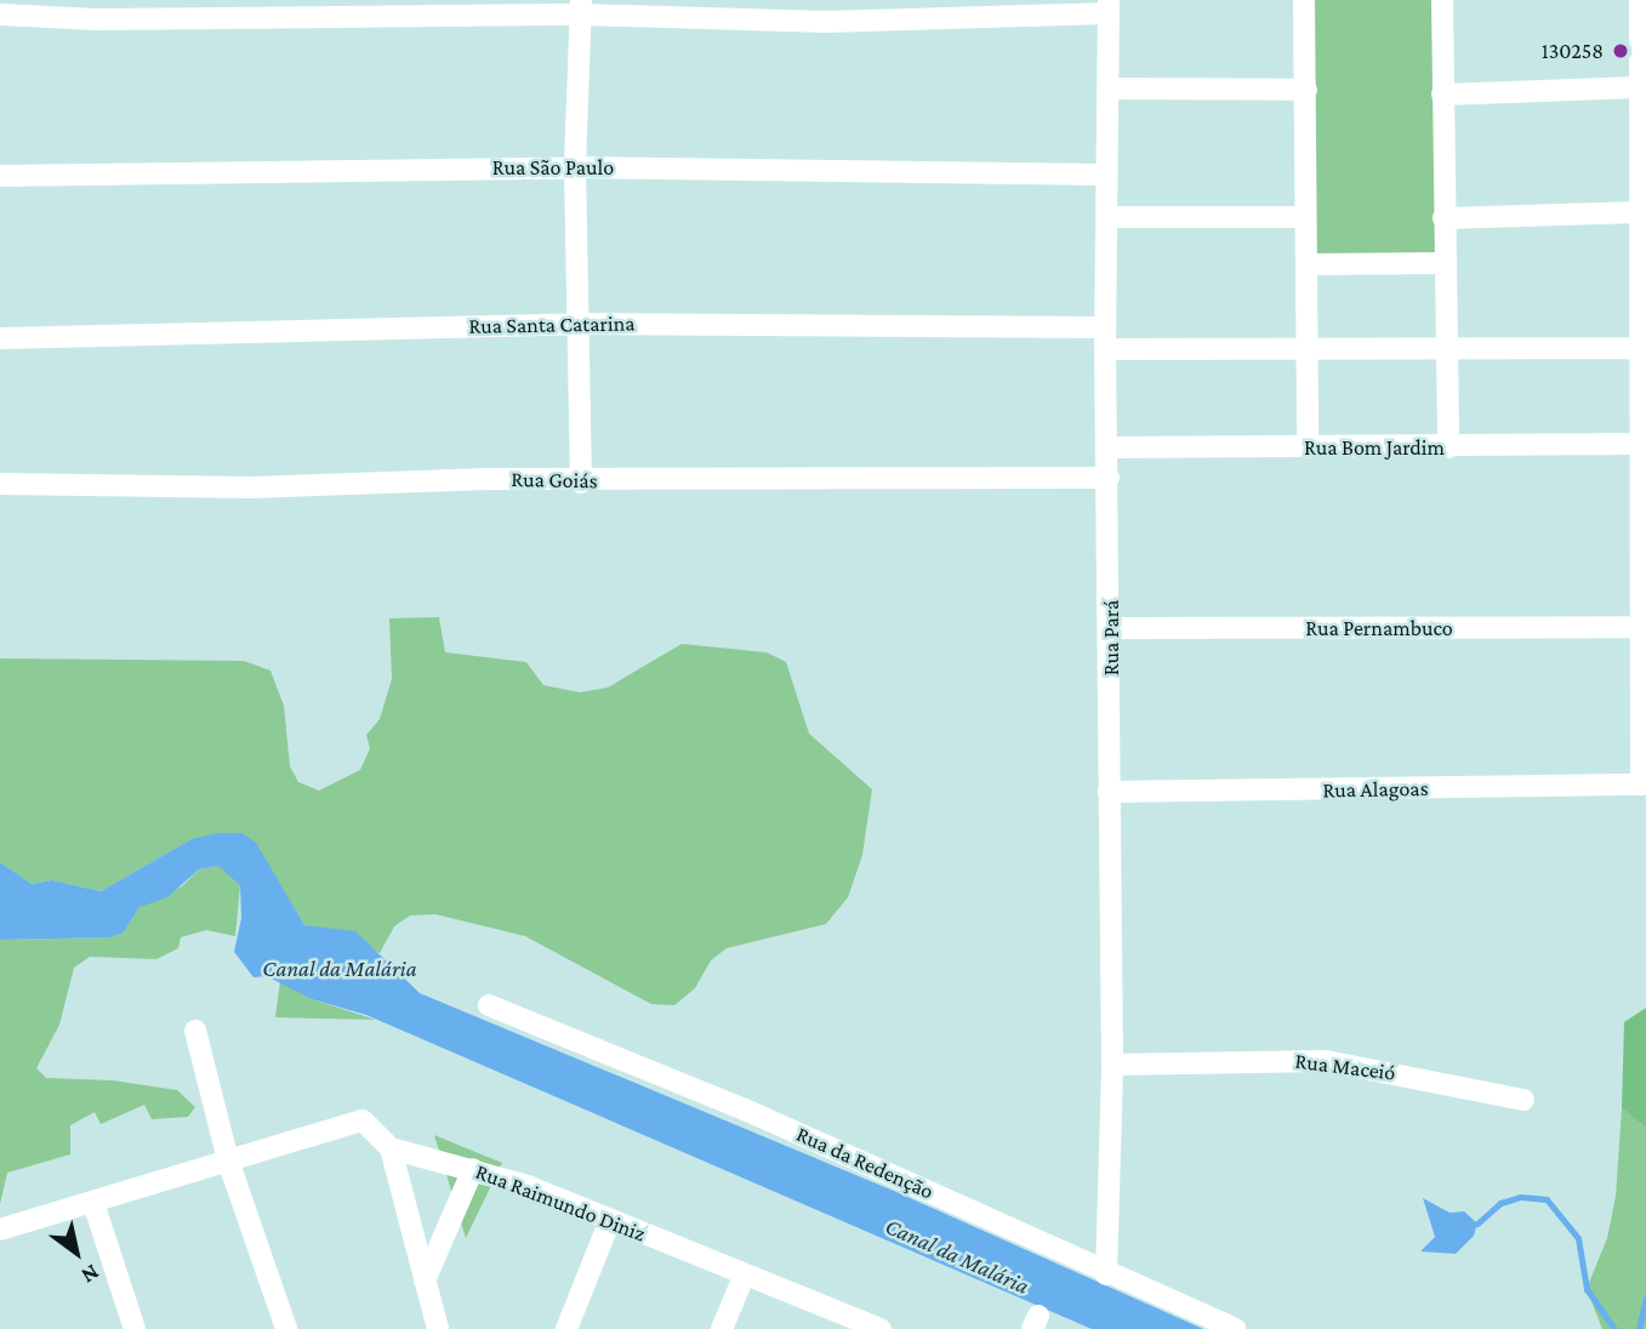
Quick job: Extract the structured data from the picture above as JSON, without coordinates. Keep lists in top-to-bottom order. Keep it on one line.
{"streets":{"street":["Rua São Paulo","Rua Santa Catarina","Rua Bom Jardim","Rua Goiás","Rua Pernambuco","Rua Pará","Rua Alagoas","Rua Maceió","Rua da Redenção","Rua Raimundo Diniz"]},"crossings":[["Rua São Paulo","Rua Pará"],["Rua Santa Catarina","Rua Pará"],["Rua Bom Jardim","Rua Pará"],["Rua Goiás","Rua Pará"],["Rua Pernambuco","Rua Pará"],["Rua Pernambuco","Rua Alagoas"],["Rua Pará","Rua Alagoas"],["Rua Pará","Rua Maceió"],["Rua Pará","Rua da Redenção"]],"water":["Canal da Malária"],"places":["130258"],"north":"bottom right"}
